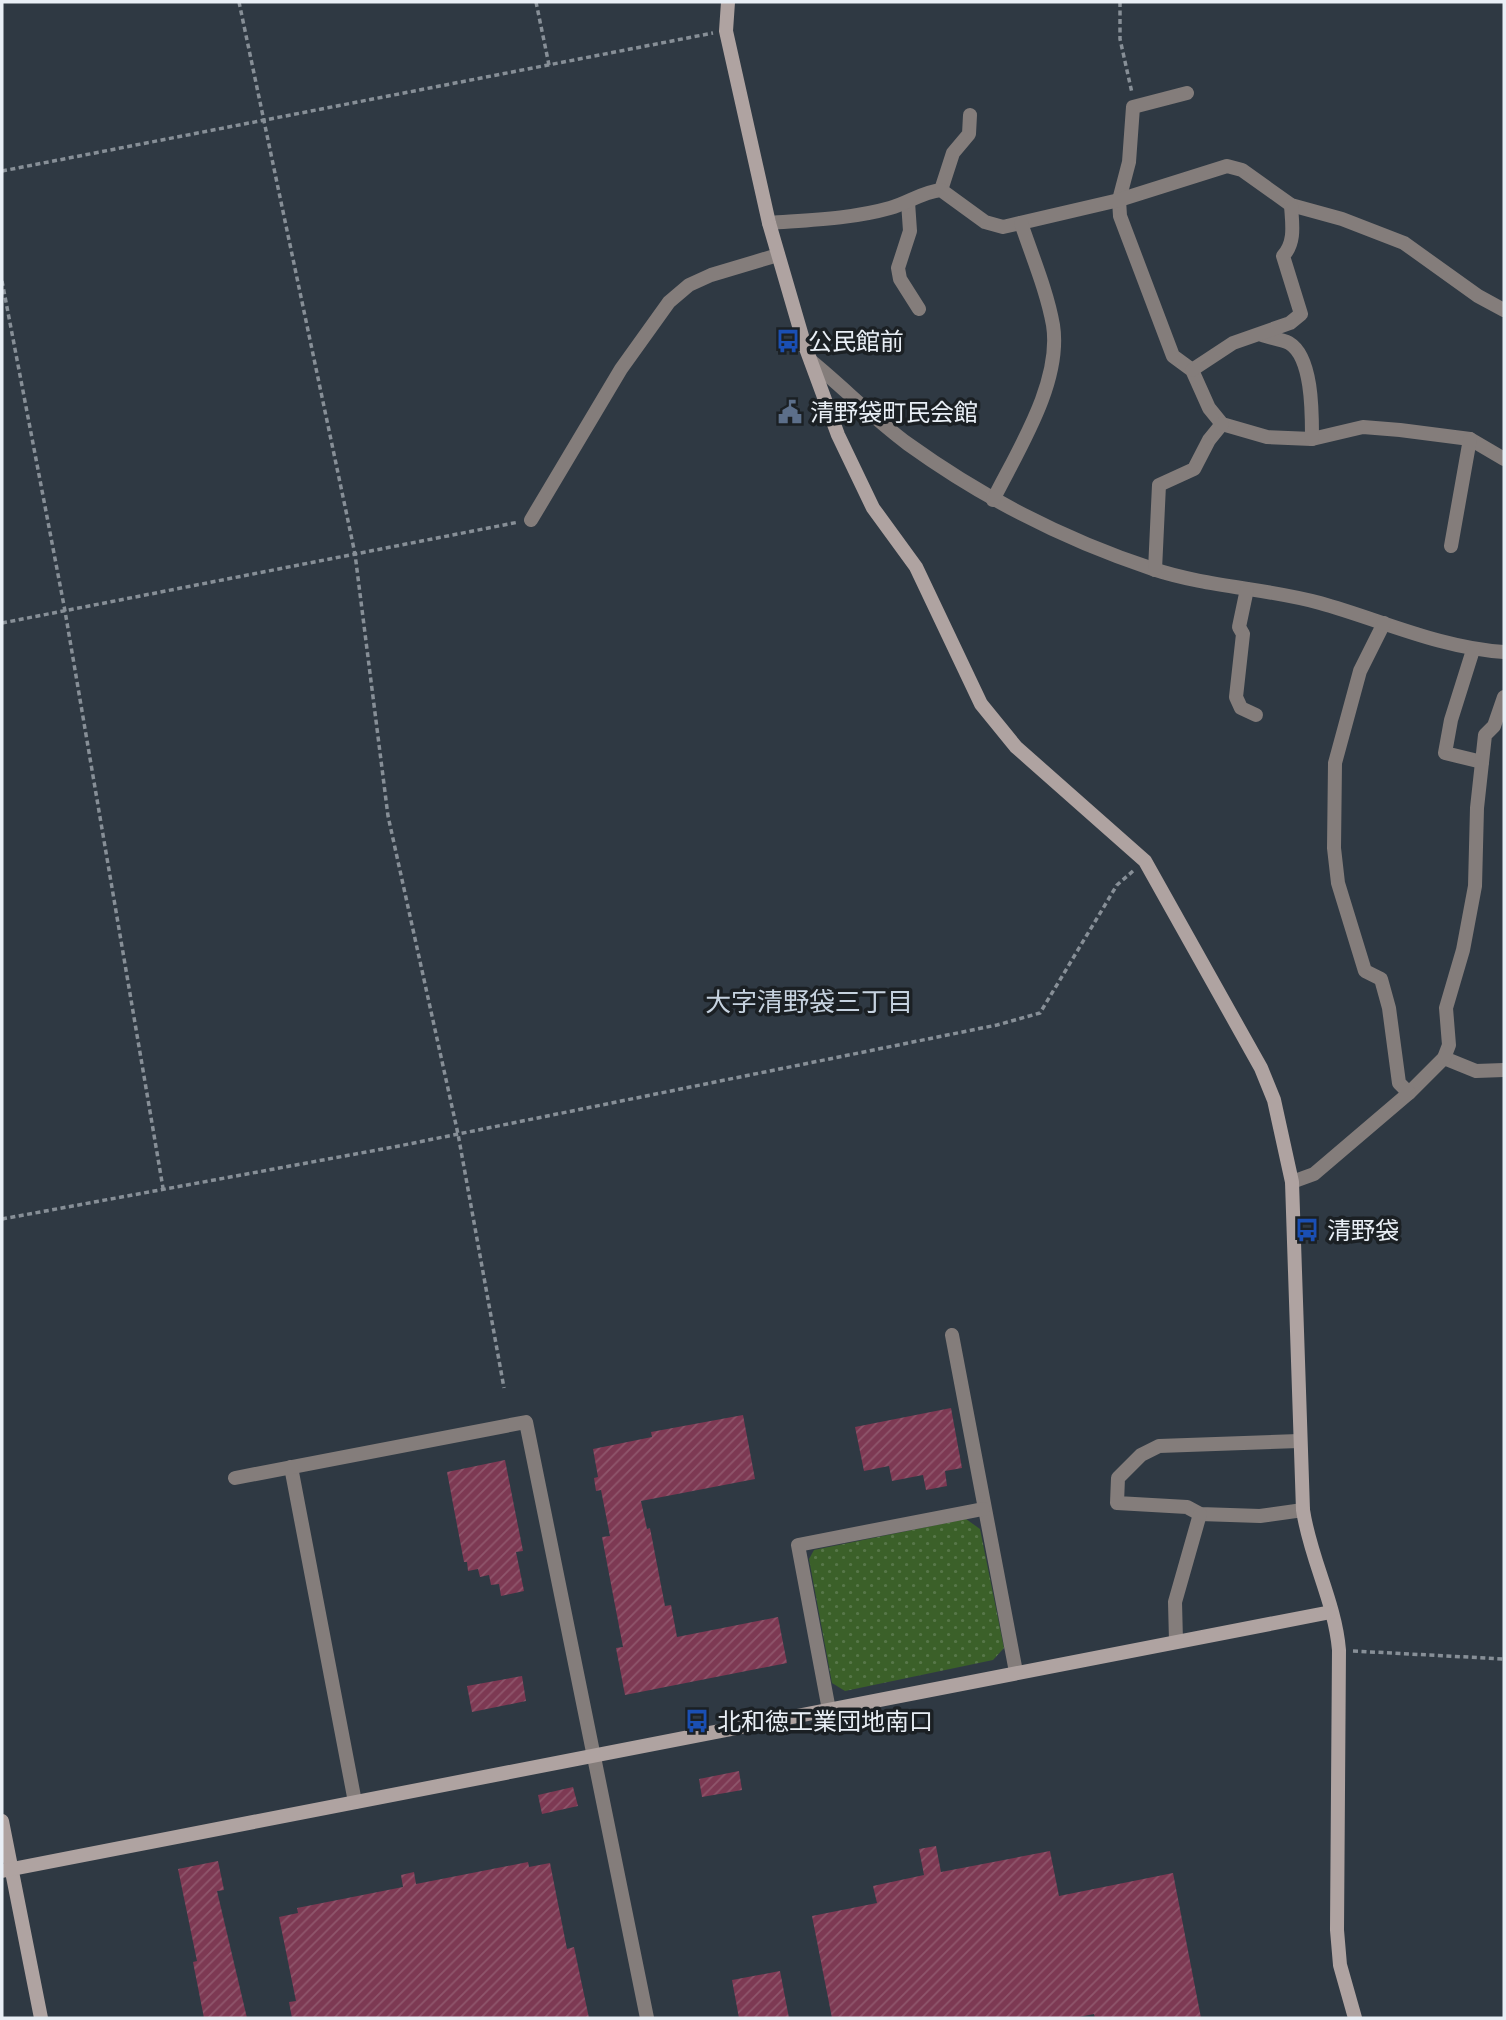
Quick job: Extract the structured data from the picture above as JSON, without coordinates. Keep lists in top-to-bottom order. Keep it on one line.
{"districts":["大字清野袋三丁目"],"places":{"bus stop":["公民館前","清野袋","北和徳工業団地南口"],"public building":["清野袋町民会館"]}}
